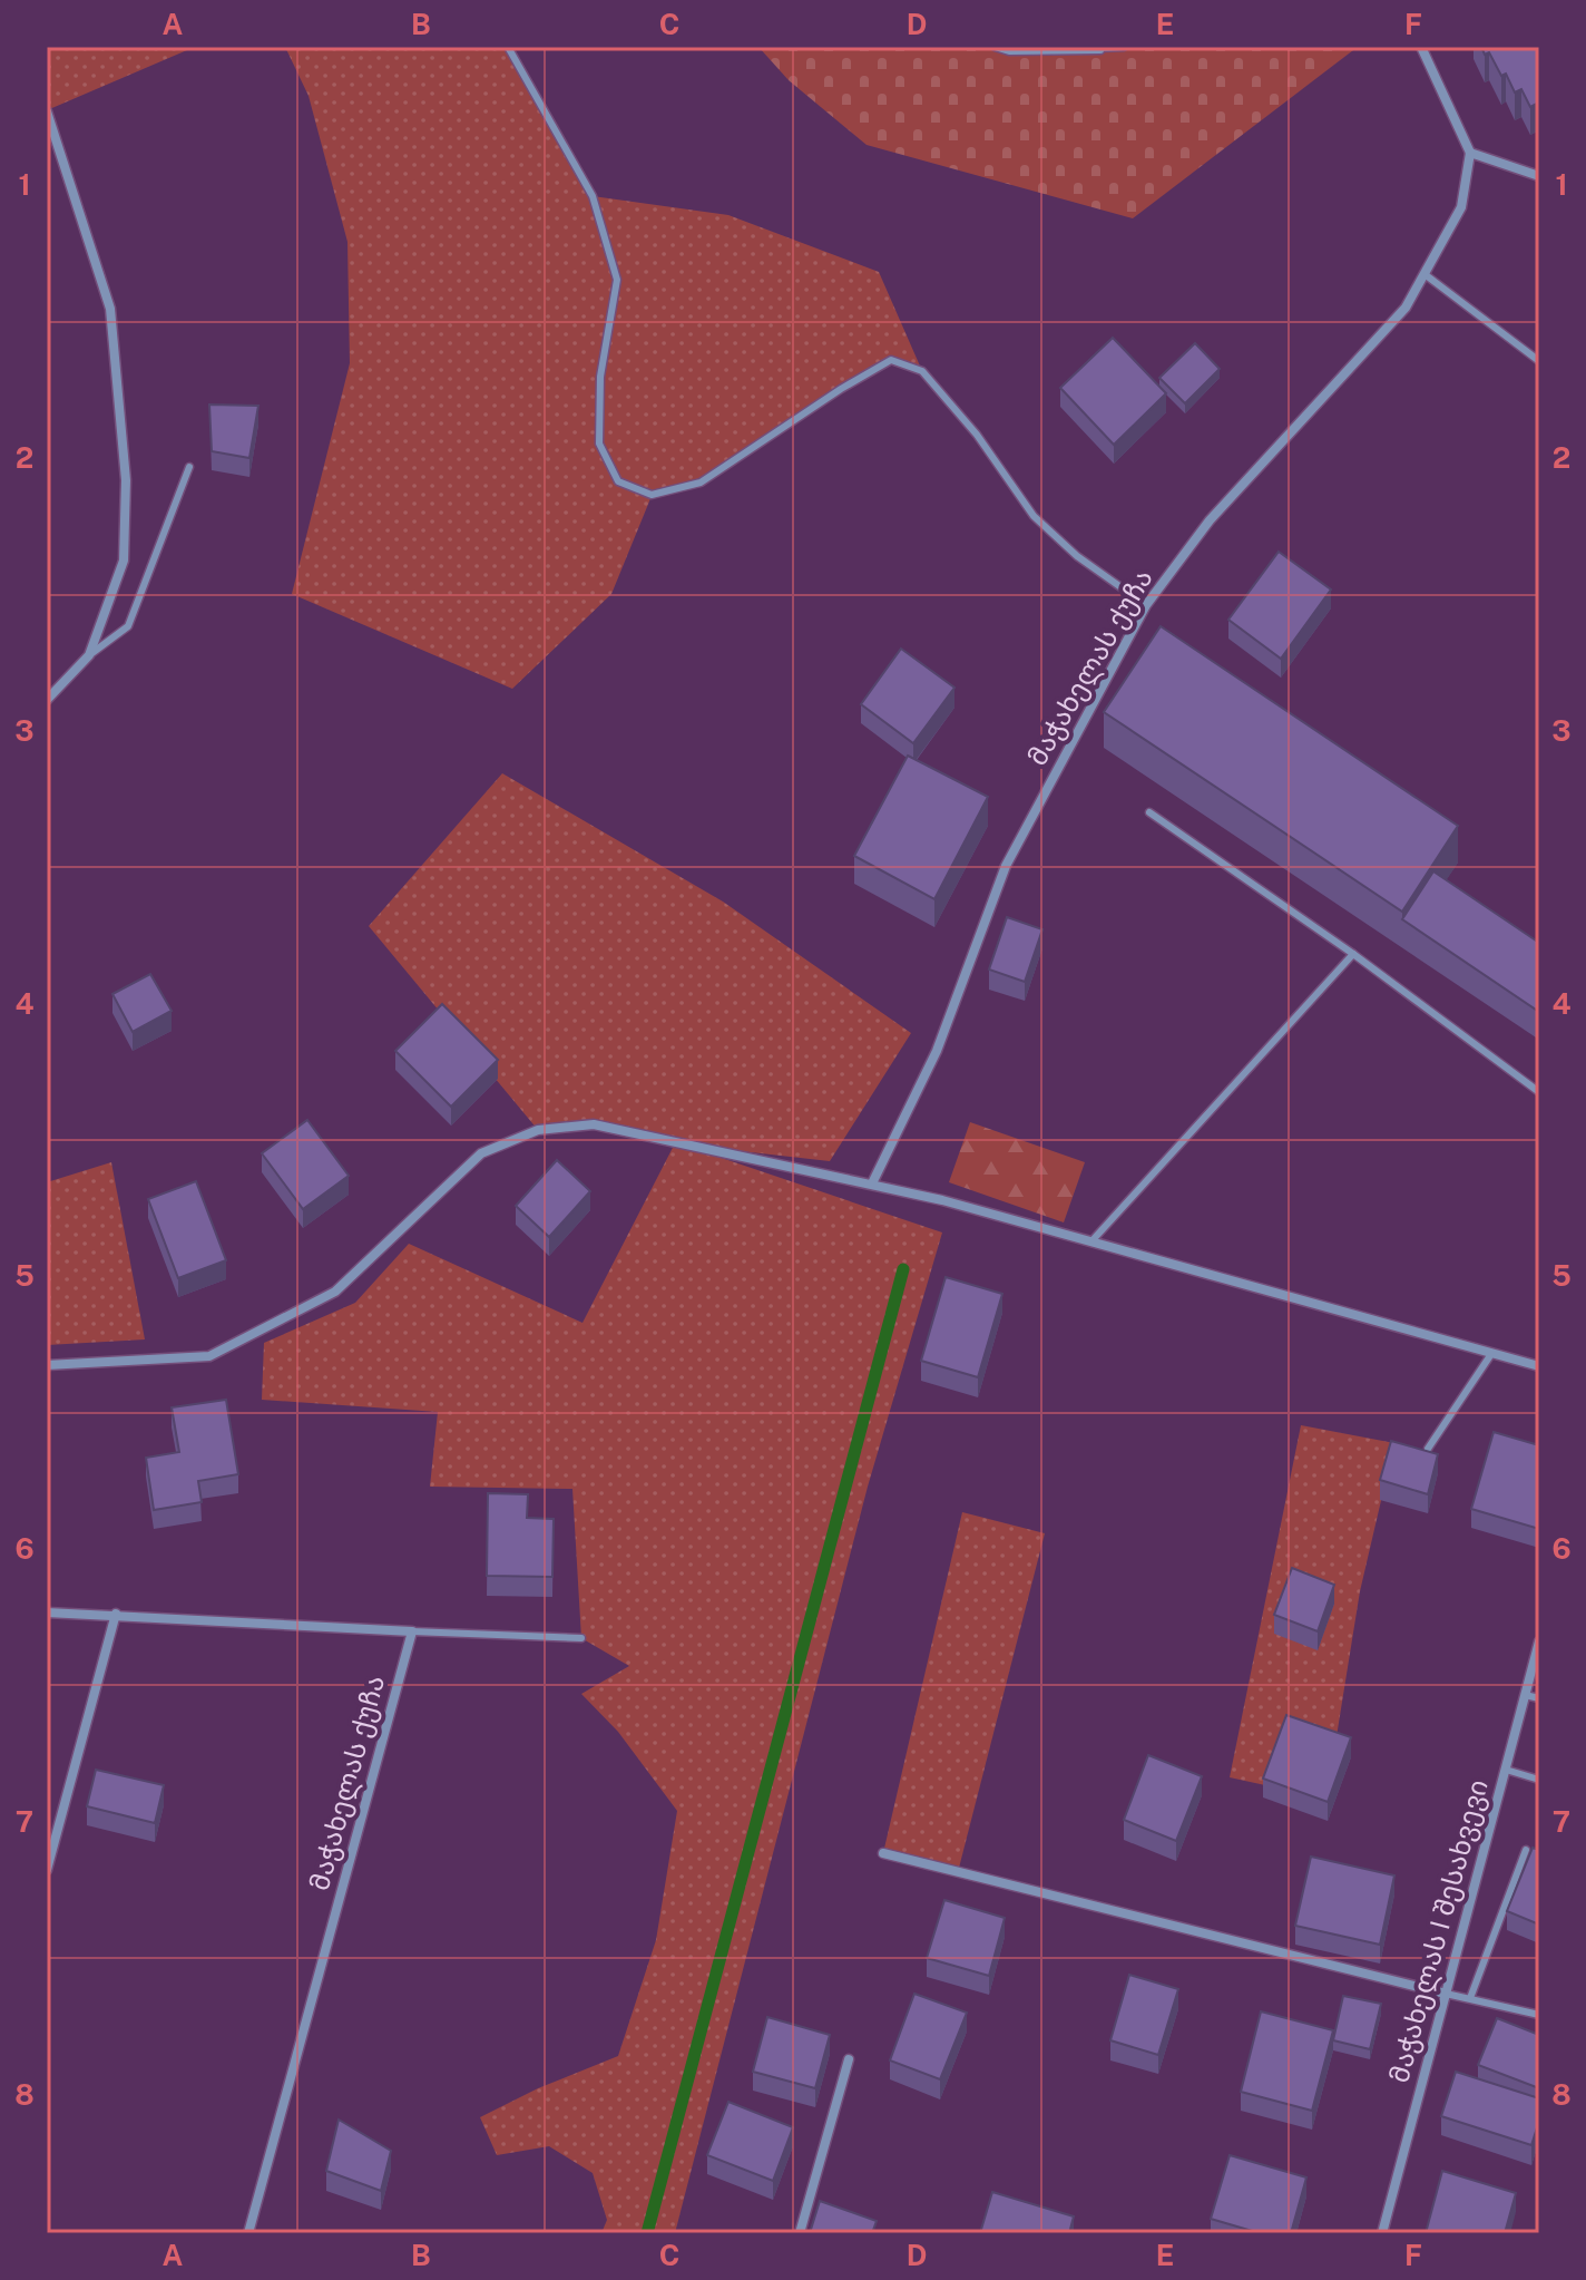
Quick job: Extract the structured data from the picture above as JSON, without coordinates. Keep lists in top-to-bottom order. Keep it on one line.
{"streets":{"street":["მაჭახელას ქუჩა","მაჭახელას I შესახვევი"]},"grid":{"columns":["A","B","C","D","E","F"],"rows":["1","2","3","4","5","6","7","8"]}}
